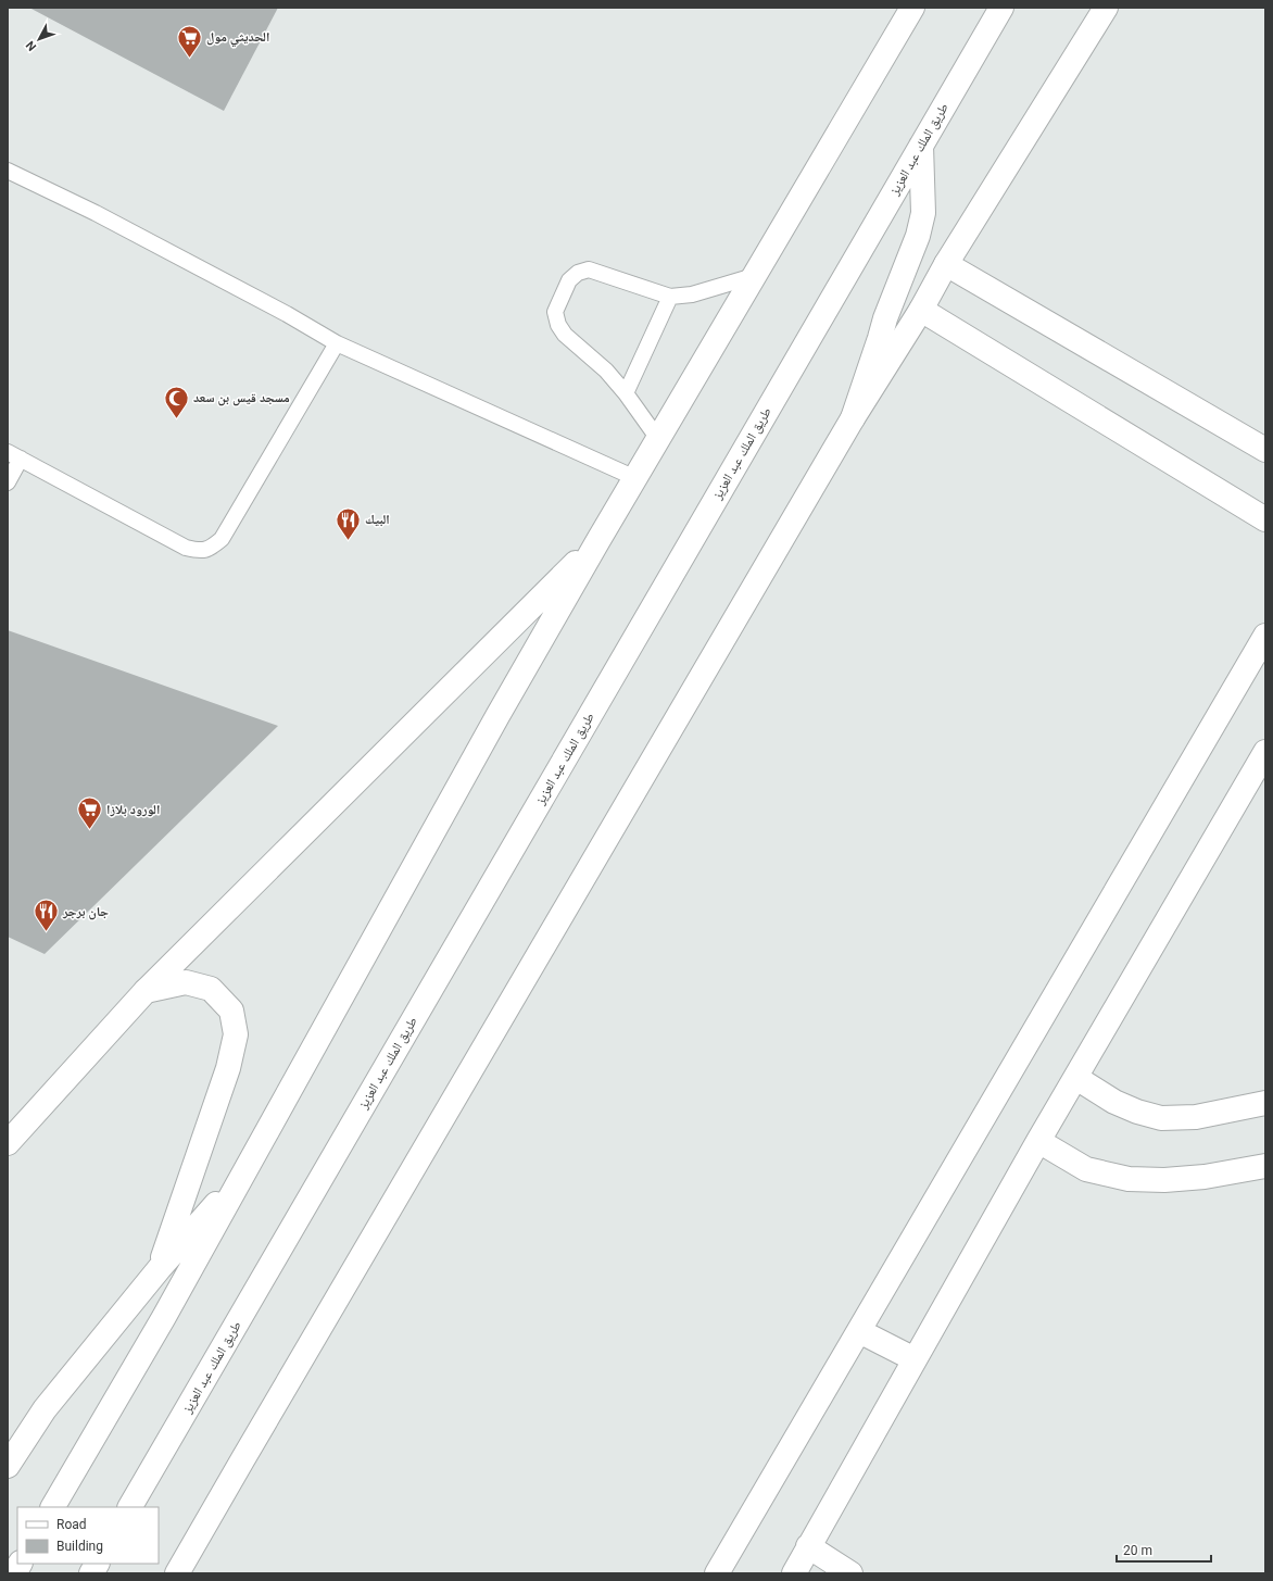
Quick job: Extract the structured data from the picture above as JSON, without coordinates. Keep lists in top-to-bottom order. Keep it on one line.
{"streets":{"main road":["طريق الملك عبد العزيز"]},"places":{"supermarket":["الحديثي مول","الورود بلازا"],"mosque":["مسجد قيس بن سعد"],"restaurant":["البيك","جان برجر"]},"legend":["Road","Building"],"scale_bar":"20 m","north":"bottom left"}
